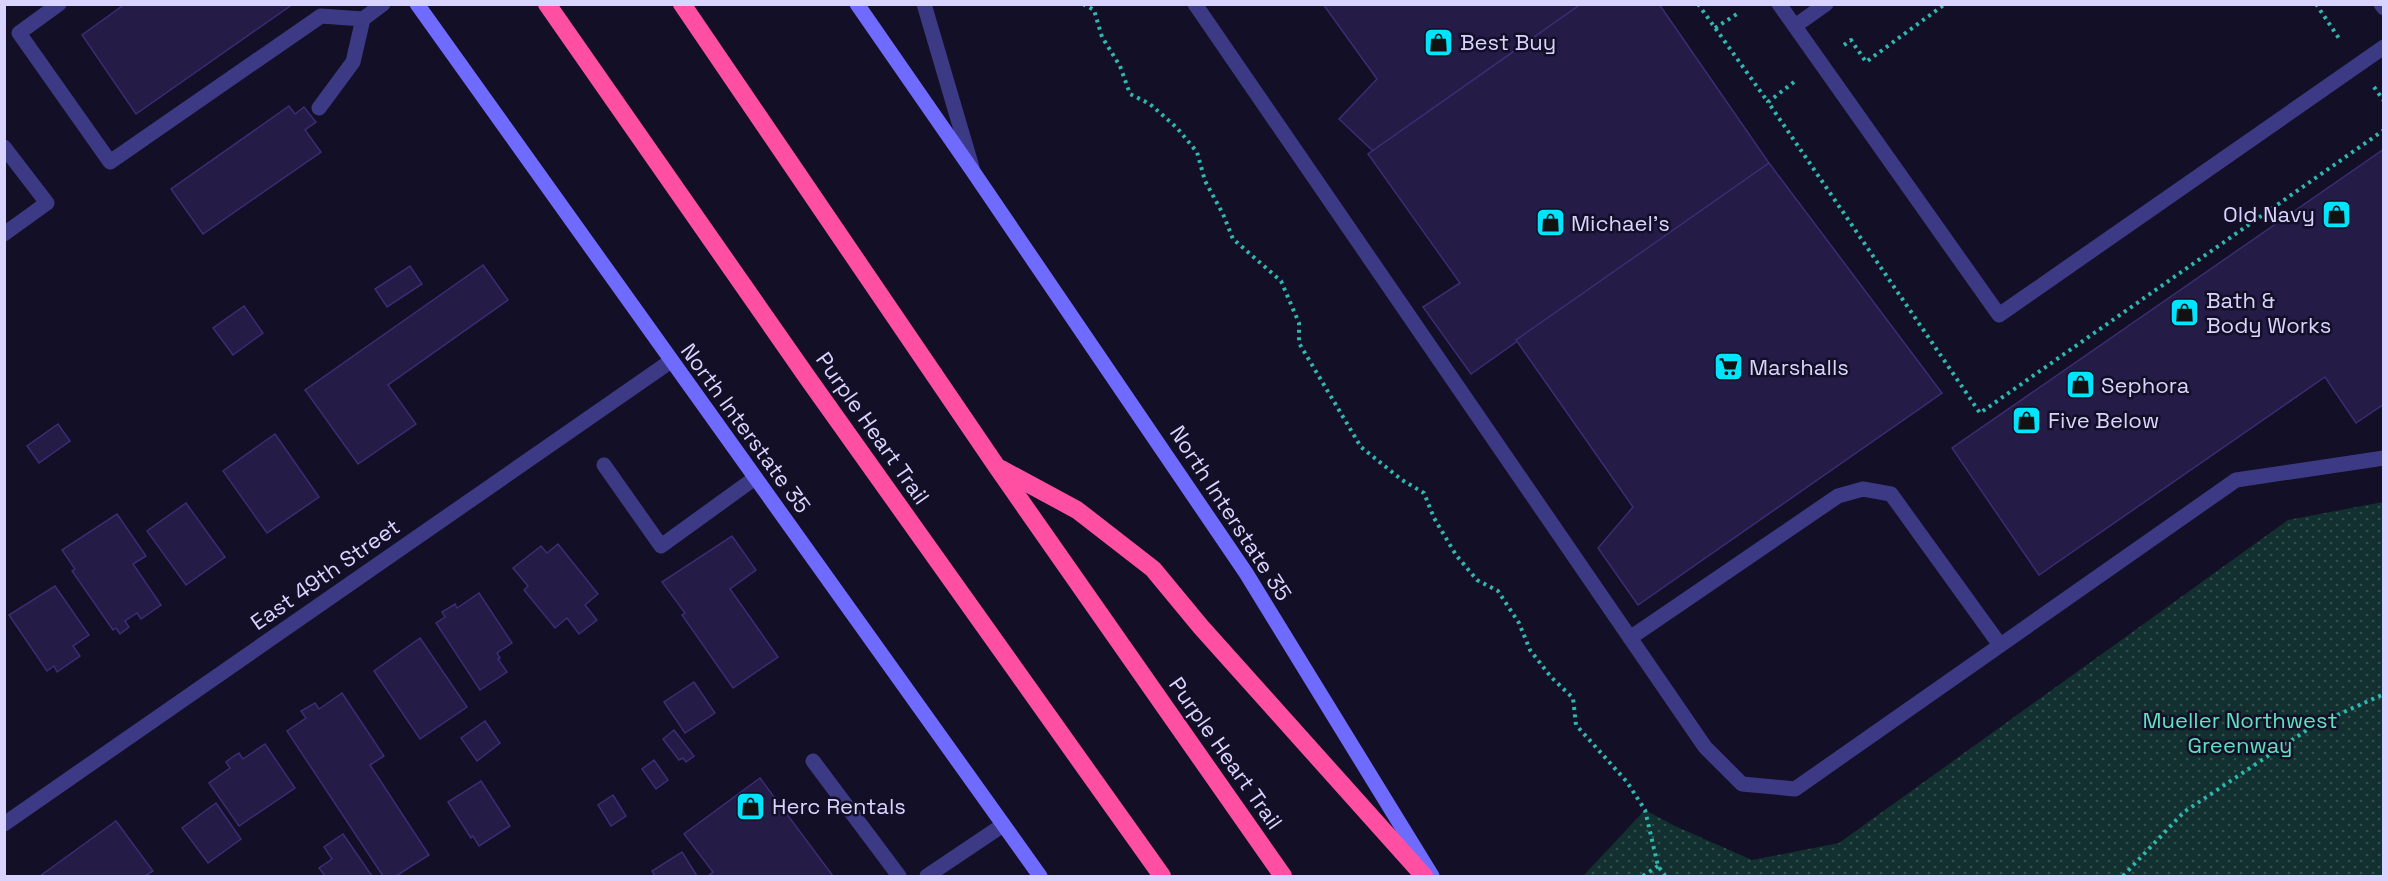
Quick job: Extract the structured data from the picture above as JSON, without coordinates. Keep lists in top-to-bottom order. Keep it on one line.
{"streets":{"highway":["Purple Heart Trail"],"main road":["North Interstate 35"],"street":["East 49th Street"]},"crossings":[["North Interstate 35","East 49th Street"]],"parks":["Mueller Northwest Greenway"],"places":{"shop":["Best Buy","Old Navy","Michael's","Bath & Body Works","Sephora","Five Below","Herc Rentals"],"supermarket":["Marshalls"]}}
